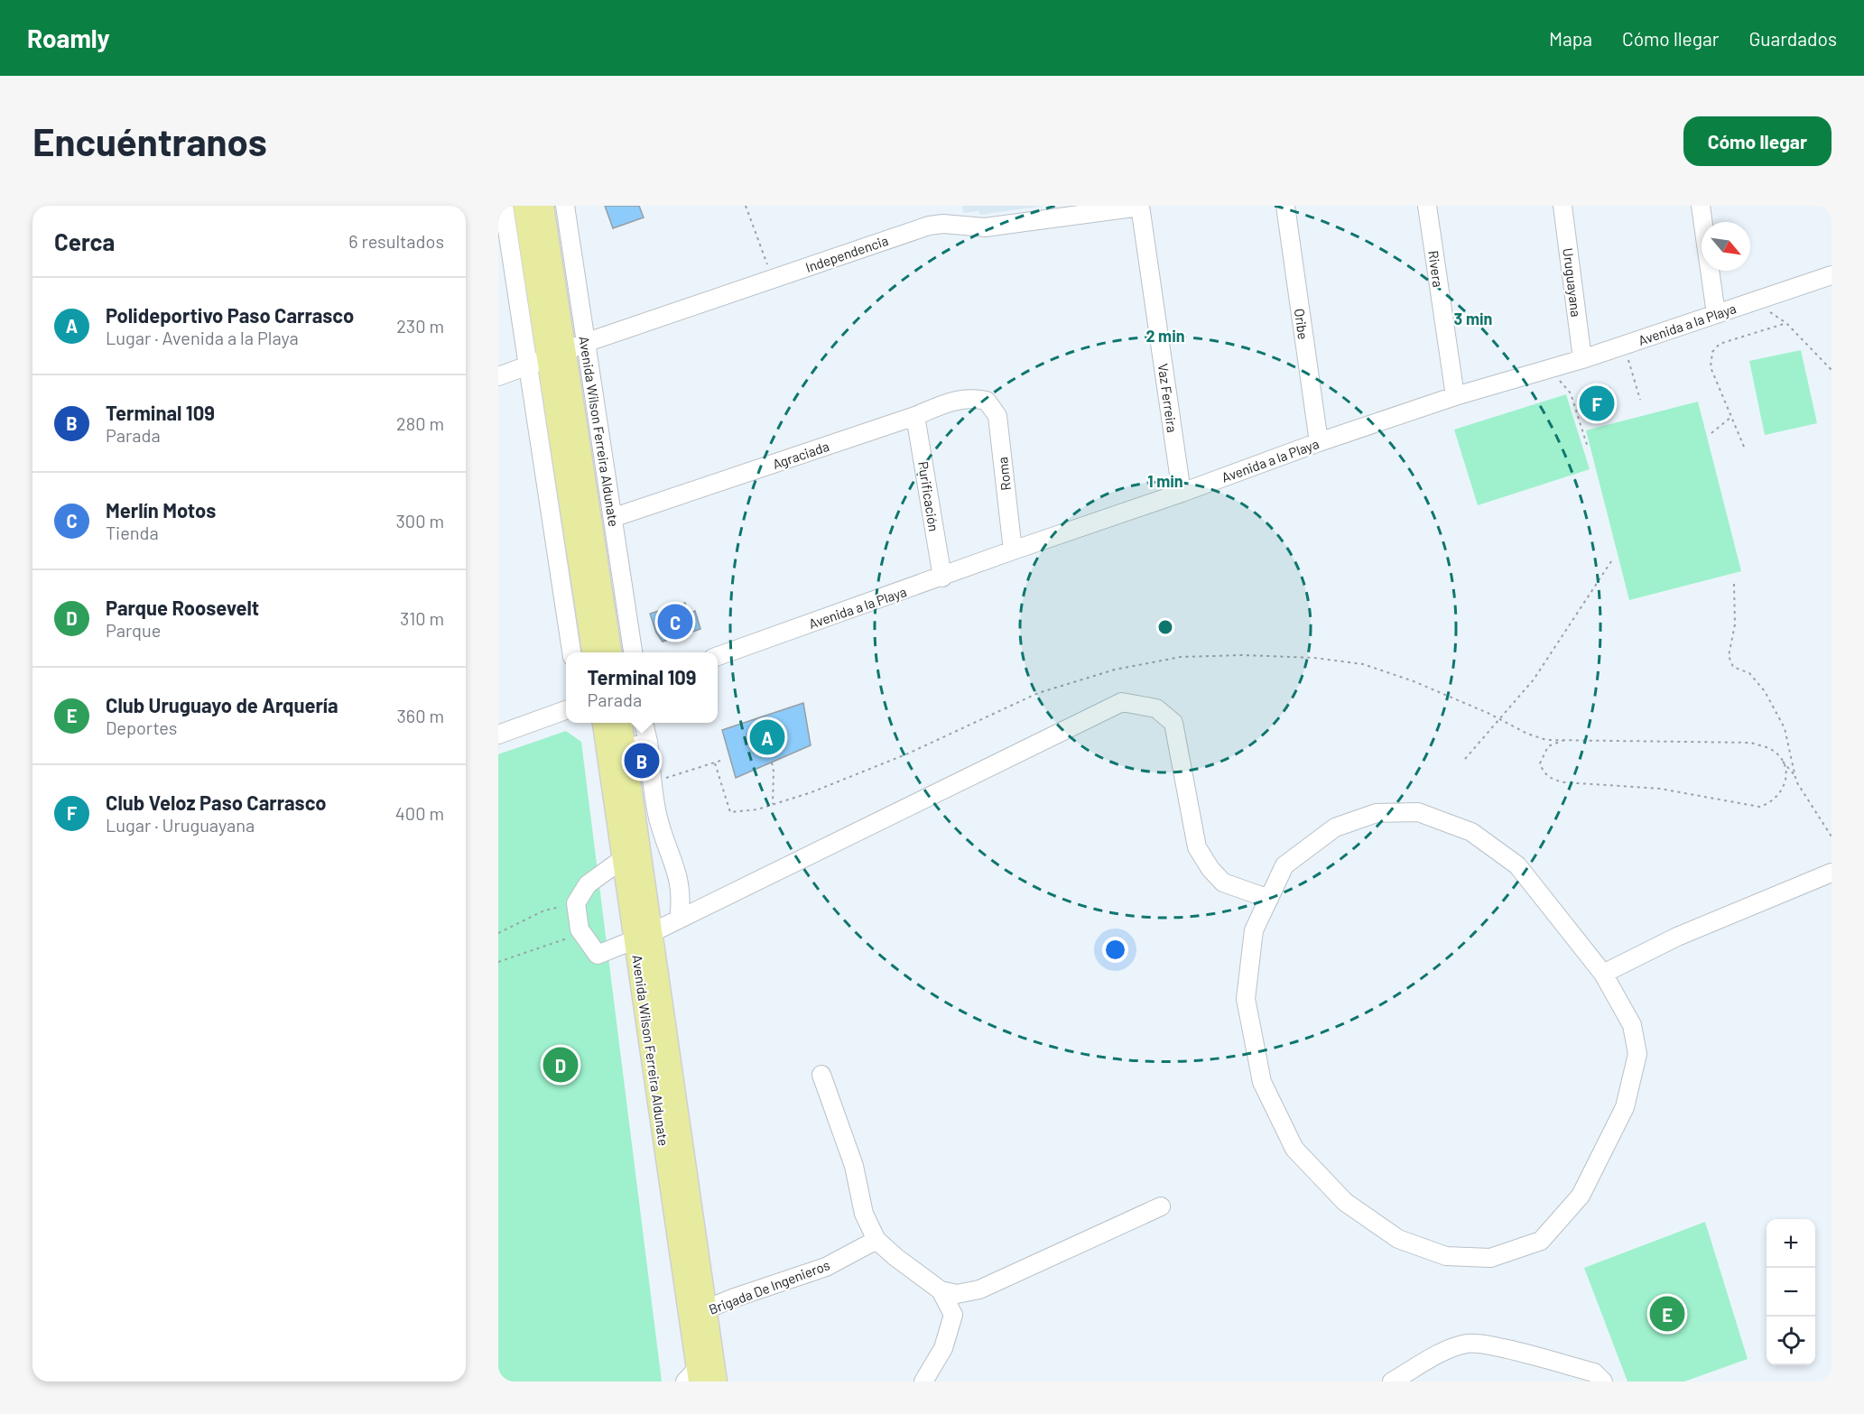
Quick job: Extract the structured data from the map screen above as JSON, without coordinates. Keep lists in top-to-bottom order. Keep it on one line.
{"streets":{"main road":["Avenida Wilson Ferreira Aldunate"],"street":["Independencia","Rivera","Uruguayana","Oribe","Avenida a la Playa","Vaz Ferreira","Agraciada","Roma","Purificación","Brigada De Ingenieros"]},"crossings":[["Independencia","Vaz Ferreira"],["Independencia","Avenida Wilson Ferreira Aldunate"],["Rivera","Avenida a la Playa"],["Uruguayana","Avenida a la Playa"],["Oribe","Avenida a la Playa"],["Avenida a la Playa","Vaz Ferreira"],["Avenida a la Playa","Roma"],["Avenida a la Playa","Purificación"],["Avenida Wilson Ferreira Aldunate","Agraciada"],["Avenida Wilson Ferreira Aldunate","Brigada De Ingenieros"],["Agraciada","Roma"],["Agraciada","Purificación"]],"north":"bottom right","page":{"header":"Roamly","nav":["Mapa","Cómo llegar","Guardados"],"buttons":"Cómo llegar","title":"Encuéntranos","heading":["Cerca","6 resultados"],"list":[{"mark":"A","name":"Polideportivo Paso Carrasco","note":"Lugar · Avenida a la Playa","value":"230 m"},{"mark":"B","name":"Terminal 109","note":"Parada","value":"280 m"},{"mark":"C","name":"Merlín Motos","note":"Tienda","value":"300 m"},{"mark":"D","name":"Parque Roosevelt","note":"Parque","value":"310 m"},{"mark":"E","name":"Club Uruguayo de Arquería","note":"Deportes","value":"360 m"},{"mark":"F","name":"Club Veloz Paso Carrasco","note":"Lugar · Uruguayana","value":"400 m"}],"pins":["F","C","A","B","D","E"],"popup":["Terminal 109","Parada"],"map_buttons":["+","−"]},"rings":["3 min","2 min","1 min"]}
